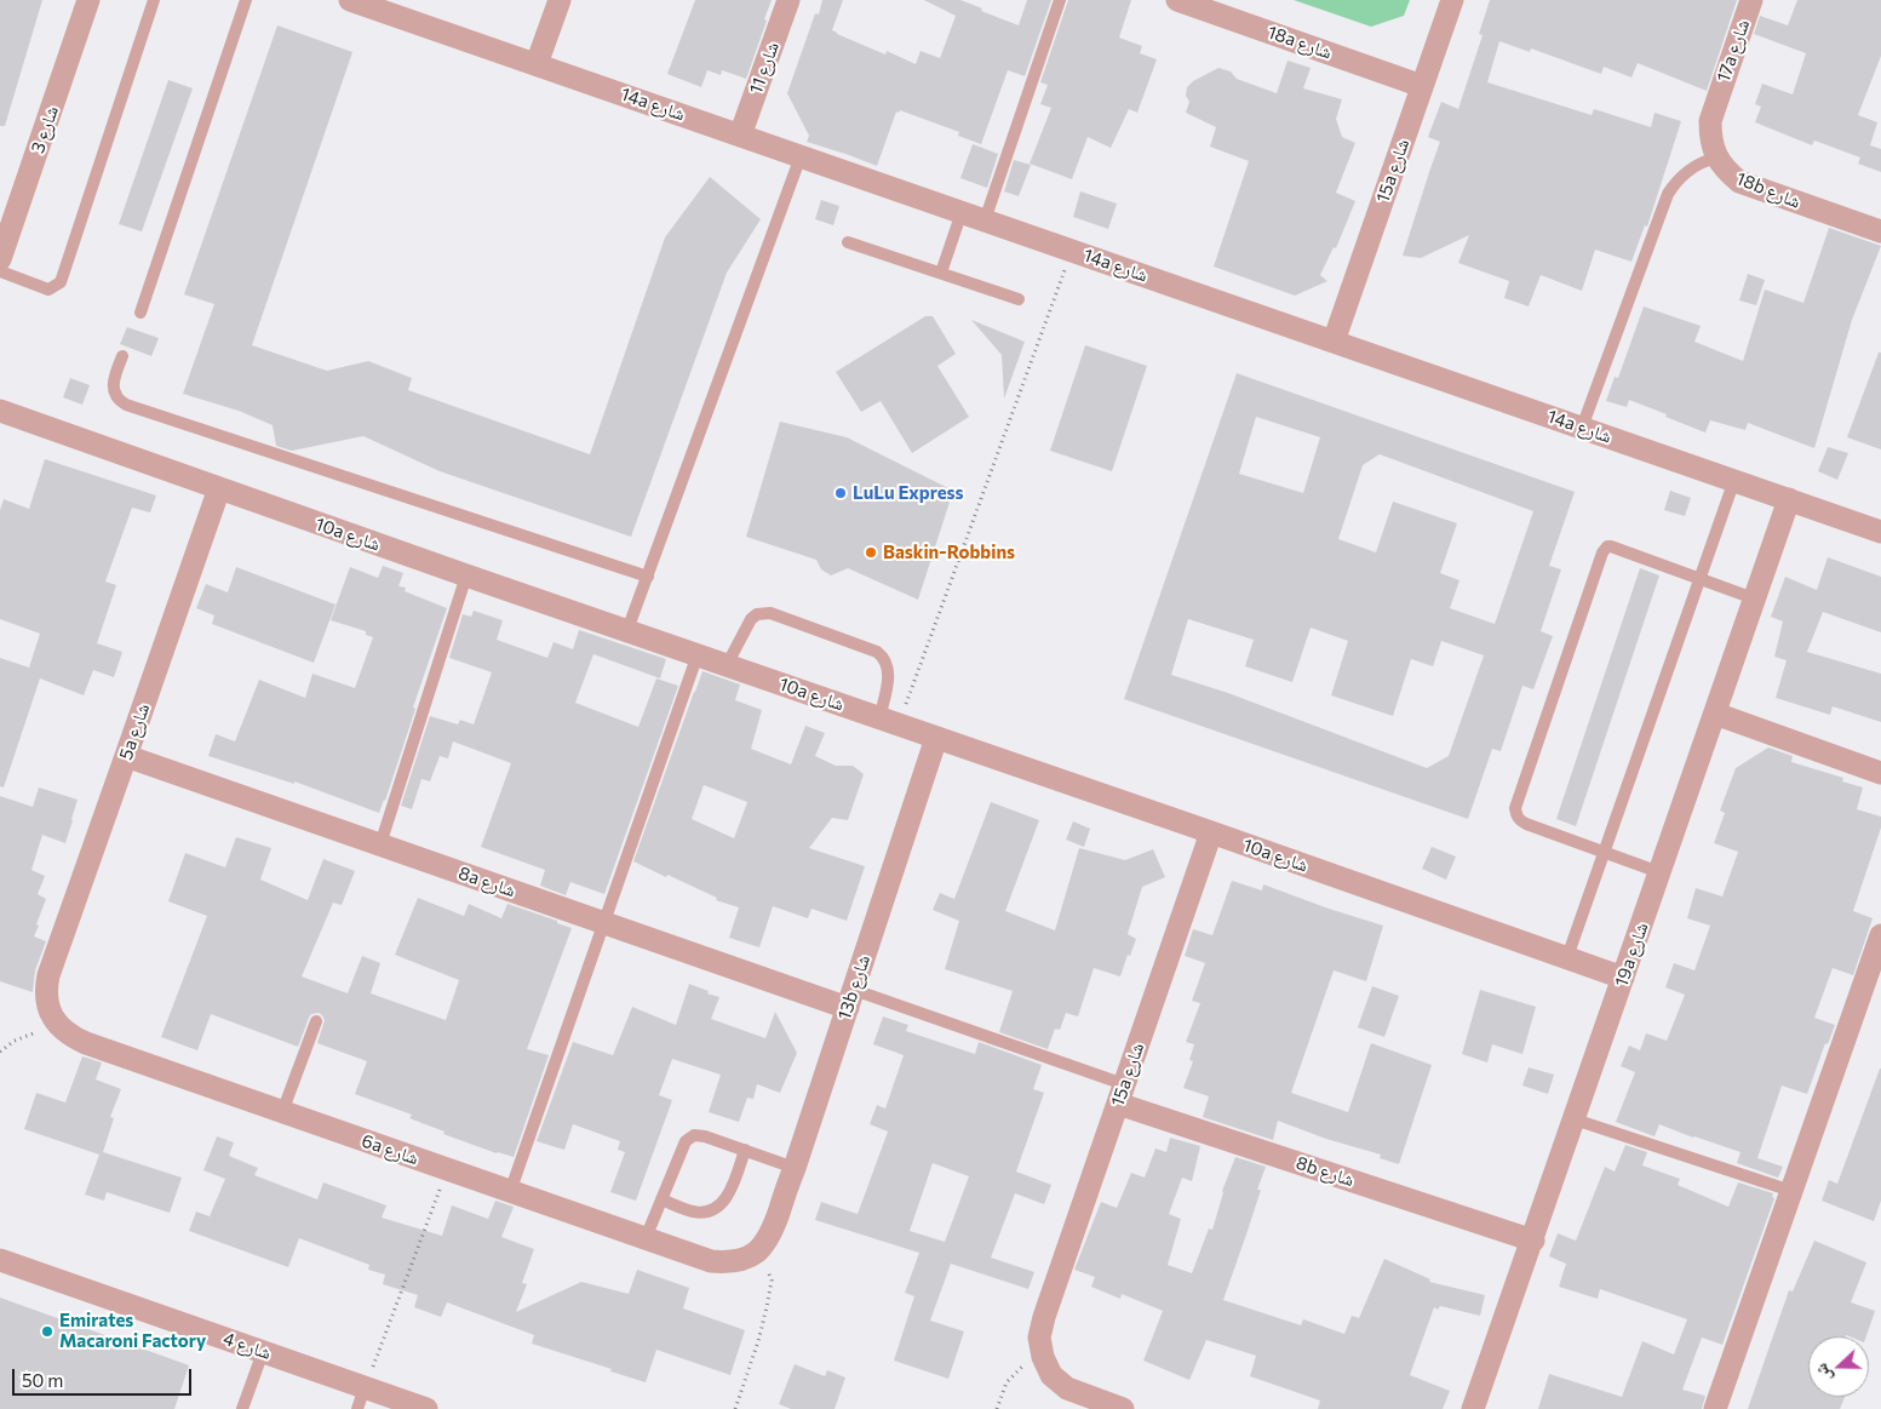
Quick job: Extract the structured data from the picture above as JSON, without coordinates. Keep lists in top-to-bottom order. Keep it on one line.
{"streets":{"street":["18a شارع","17a شارع","شارع 11","14a شارع","شارع 3","15a شارع","18b شارع","10a شارع","5a شارع","8a شارع","19a شارع","13b شارع","6a شارع","8b شارع","شارع 4"]},"crossings":[["18a شارع","15a شارع"],["17a شارع","18b شارع"],["شارع 11","14a شارع"],["14a شارع","15a شارع"],["14a شارع","19a شارع"],["15a شارع","10a شارع"],["15a شارع","8b شارع"],["10a شارع","5a شارع"],["10a شارع","19a شارع"],["10a شارع","13b شارع"],["5a شارع","8a شارع"],["5a شارع","6a شارع"],["8a شارع","13b شارع"],["19a شارع","8b شارع"],["13b شارع","6a شارع"]],"places":["LuLu Express","Baskin-Robbins","Emirates Macaroni Factory"],"scale_bar":"50 m","north":"left"}
